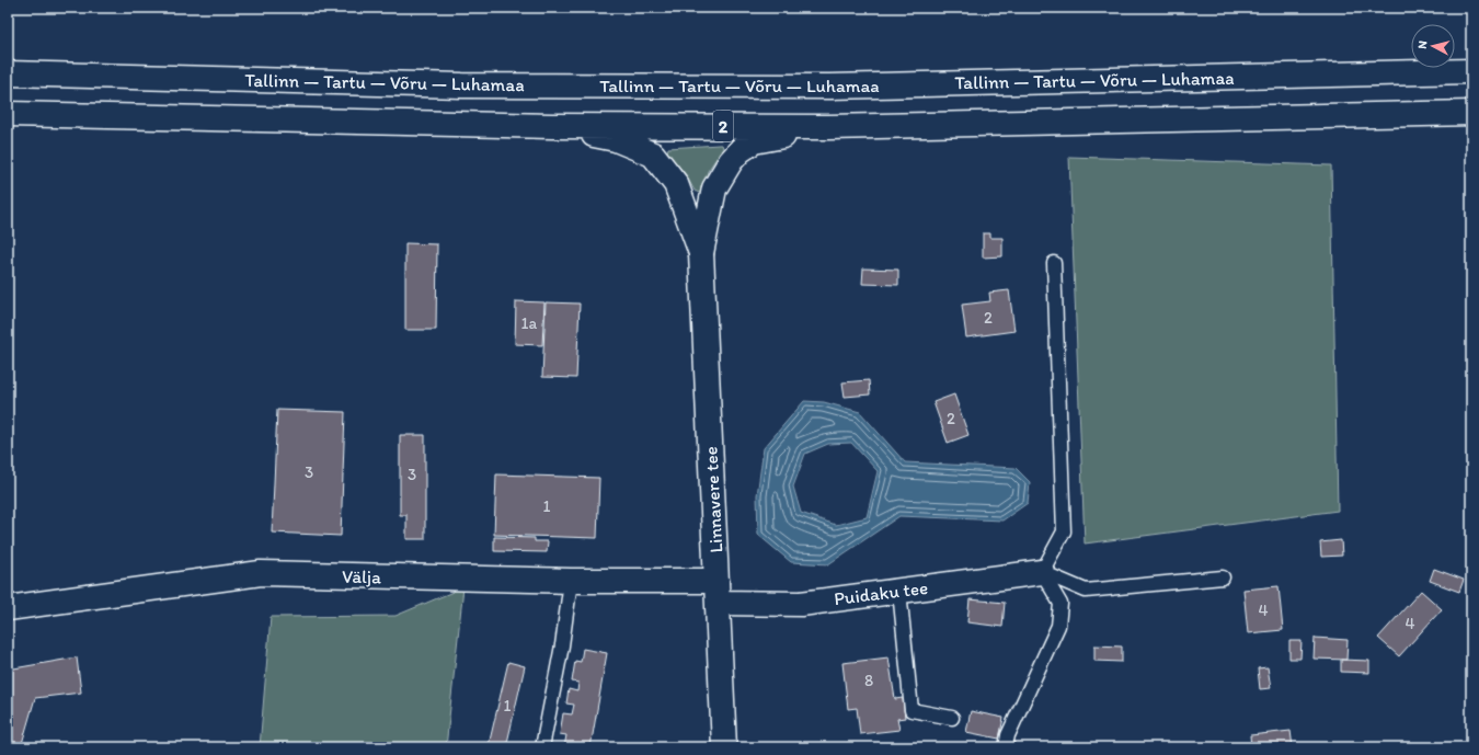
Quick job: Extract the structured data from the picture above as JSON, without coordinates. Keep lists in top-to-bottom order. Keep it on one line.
{"streets":{"main road":["Tallinn — Tartu — Võru — Luhamaa","2","Linnavere tee","Välja","Puidaku tee"]},"crossings":[["Linnavere tee","Välja"],["Linnavere tee","Puidaku tee"],["Välja","Puidaku tee"]],"house_numbers":["2","1a","2","3","3","1","4","4","8","1"],"north":"left"}
